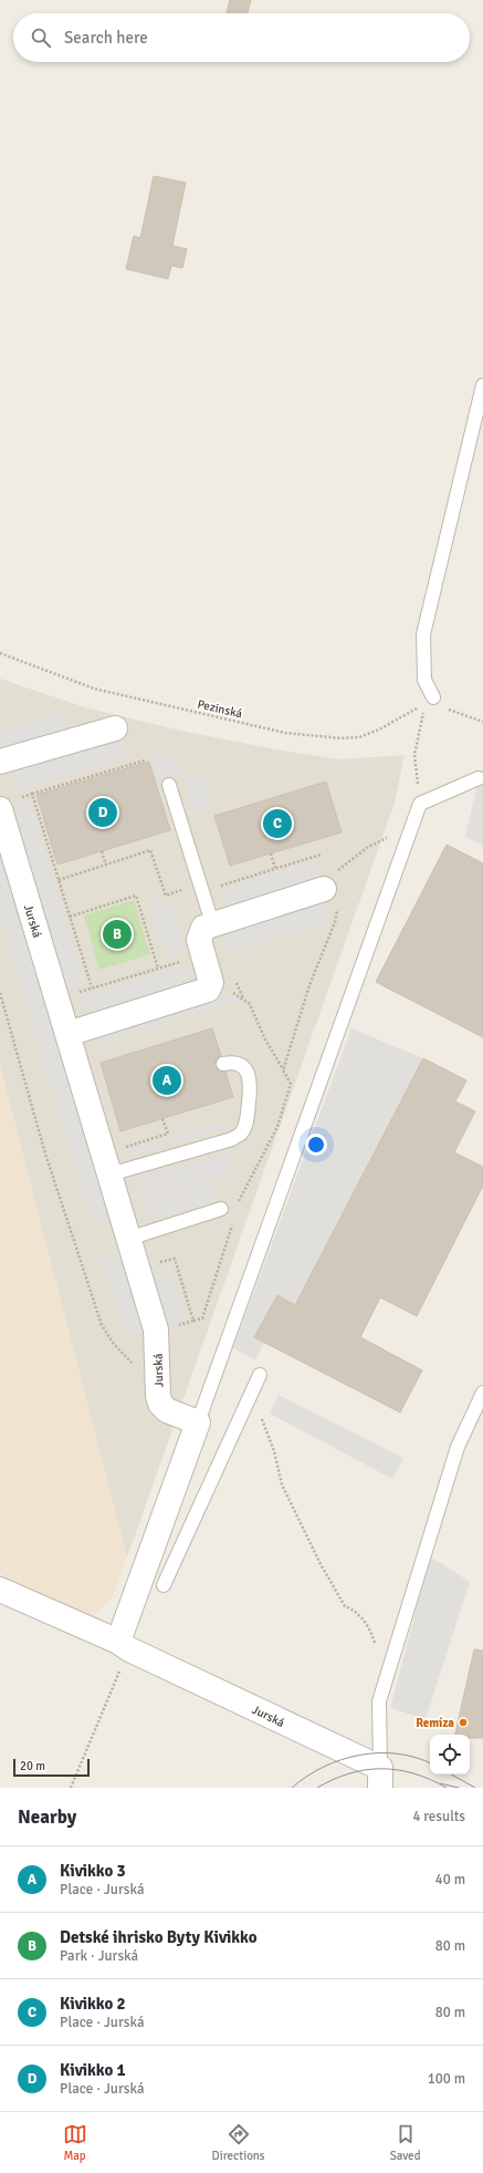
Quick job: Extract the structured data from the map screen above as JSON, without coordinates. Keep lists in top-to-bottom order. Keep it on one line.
{"streets":{"street":["Jurská"],"path":["Pezinská"]},"places":["Remíza"],"scale_bar":"20 m","page":{"search":"Search here","pins":["D","C","B","A"],"scale":"20 m","heading":["Nearby","4 results"],"list":[{"mark":"A","name":"Kivikko 3","note":"Place · Jurská","value":"40 m"},{"mark":"B","name":"Detské ihrisko Byty Kivikko","note":"Park · Jurská","value":"80 m"},{"mark":"C","name":"Kivikko 2","note":"Place · Jurská","value":"80 m"},{"mark":"D","name":"Kivikko 1","note":"Place · Jurská","value":"100 m"}],"nav":["Map","Directions","Saved"]}}
